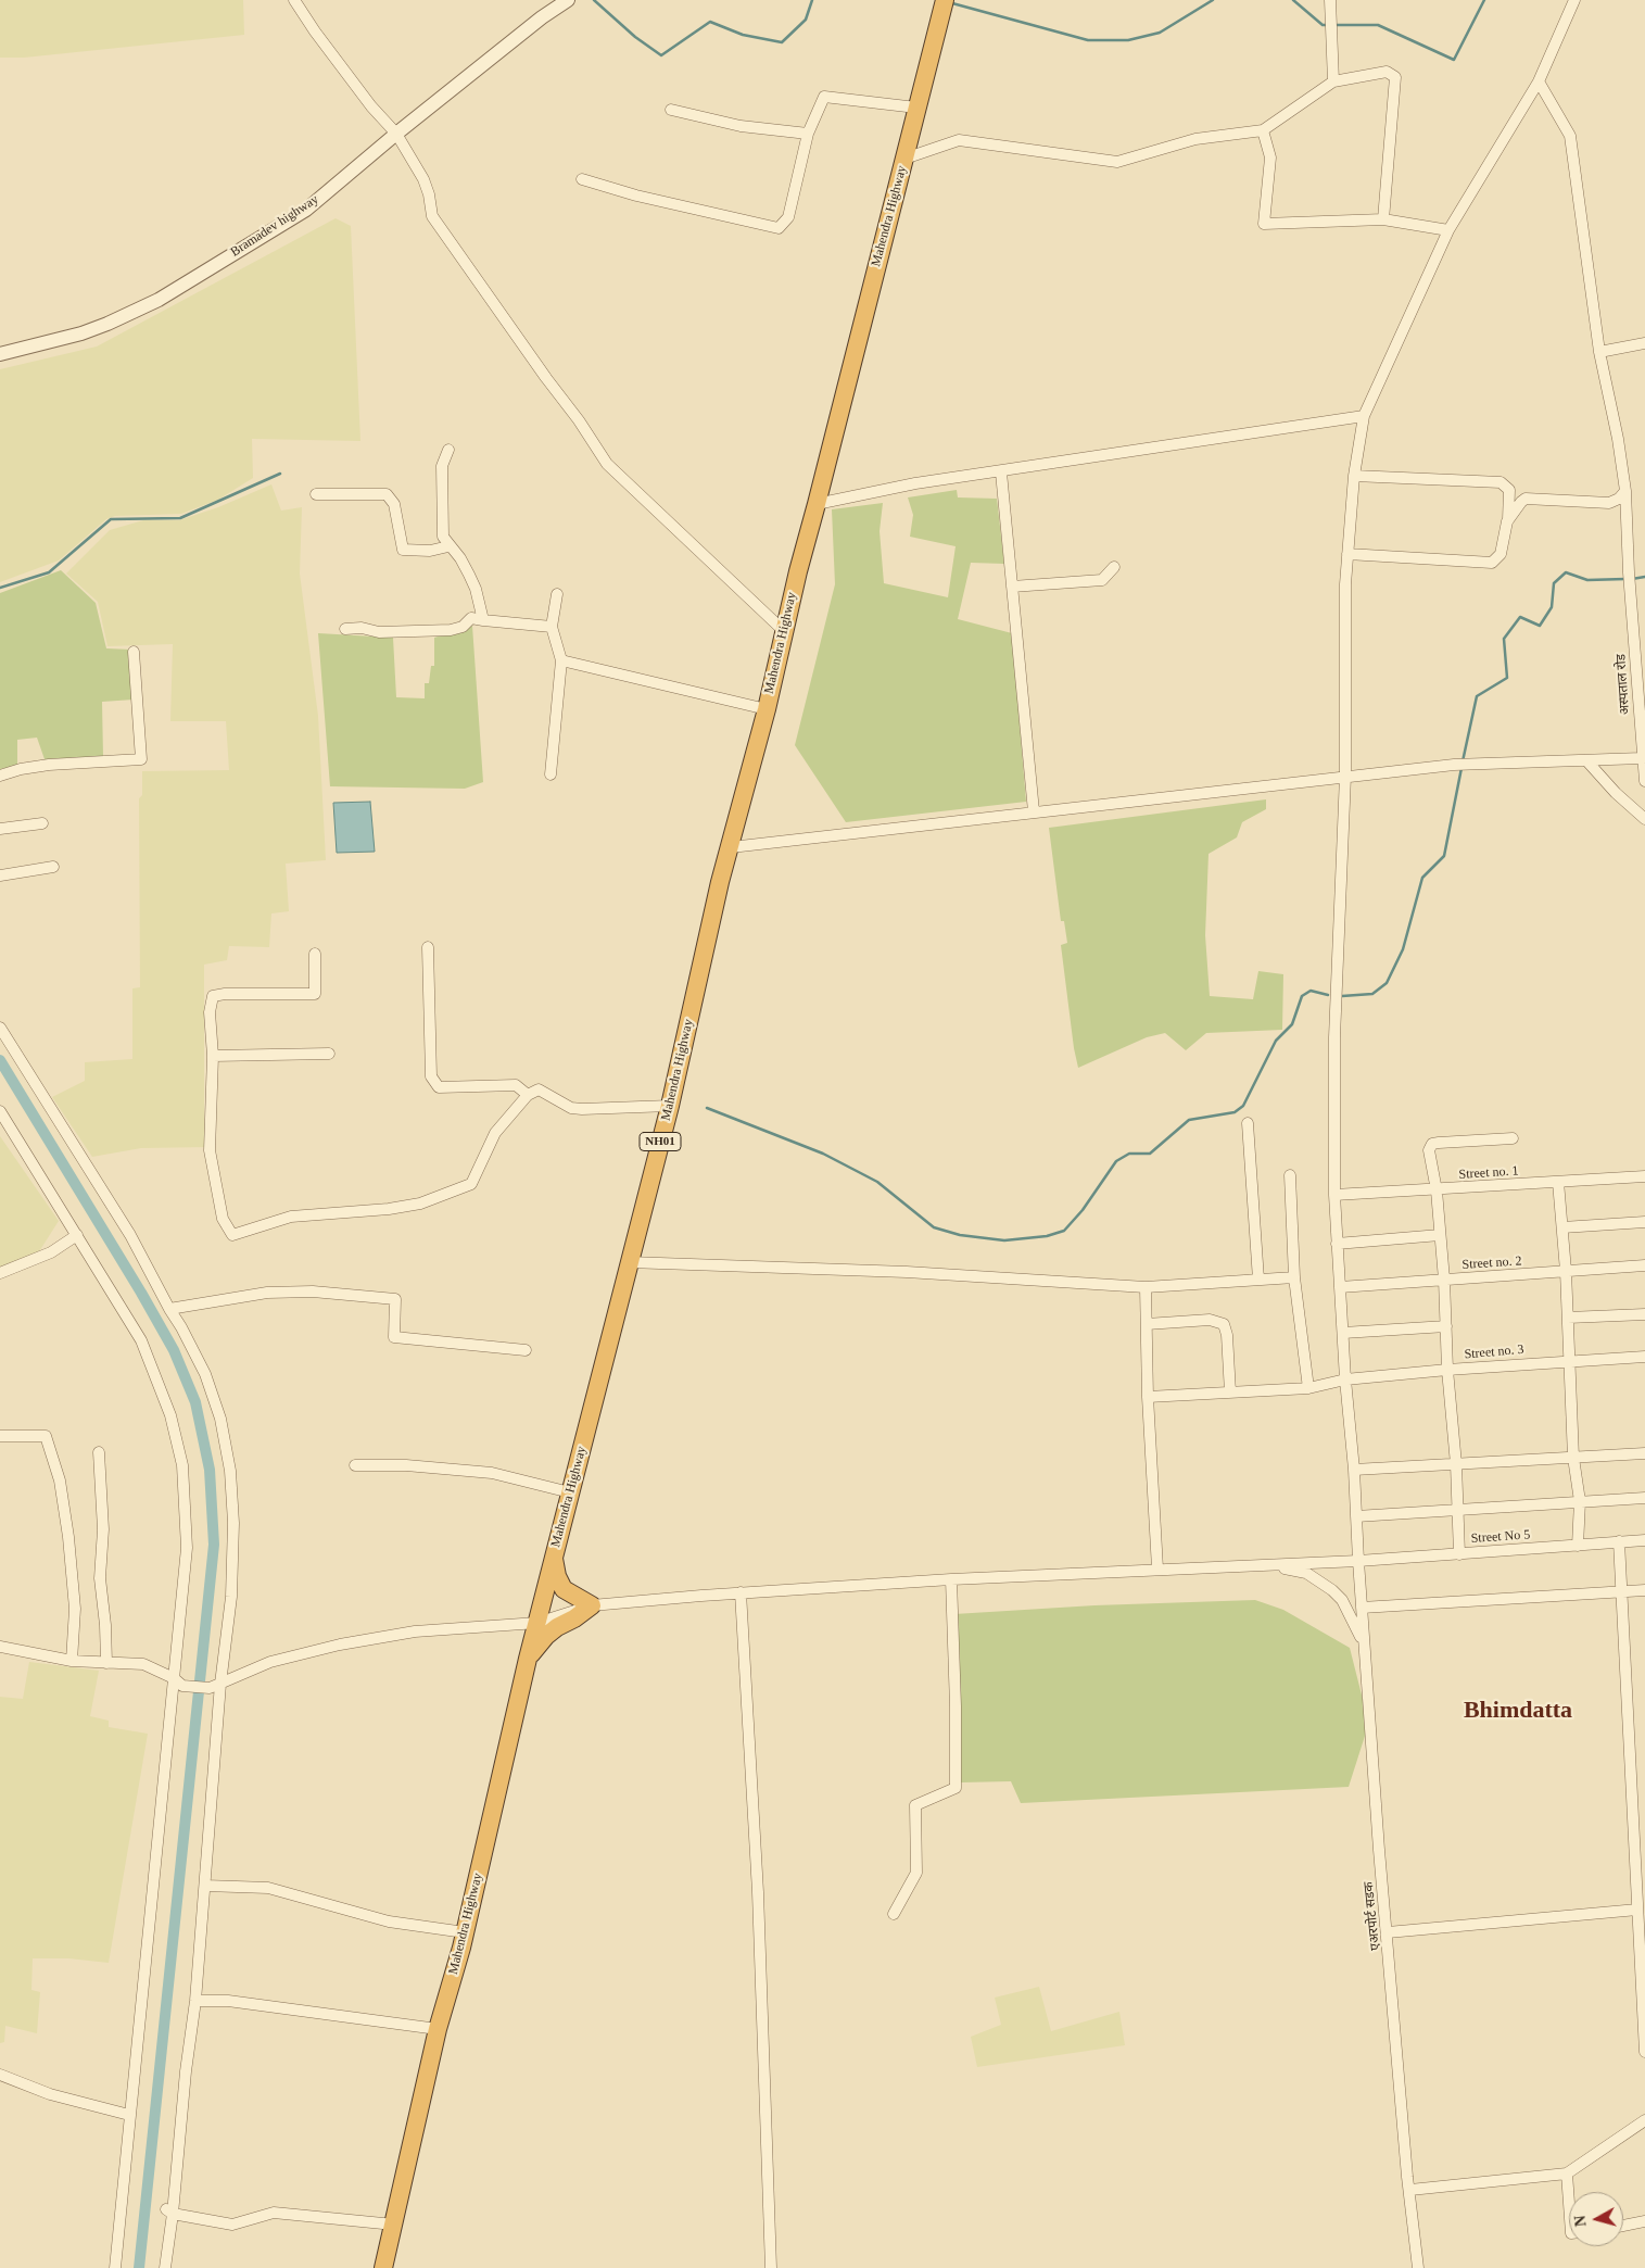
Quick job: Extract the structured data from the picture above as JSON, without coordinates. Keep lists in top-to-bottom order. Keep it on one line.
{"streets":{"highway":["Mahendra Highway","NH01"],"street":["Bramadev highway","अस्पताल रोड","Street no. 1","Street no. 2","Street no. 3","Street No 5","एअरपोर्ट सडक"]},"crossings":[["अस्पताल रोड","एअरपोर्ट सडक"],["Street no. 1","एअरपोर्ट सडक"],["Street no. 2","एअरपोर्ट सडक"],["Street no. 3","एअरपोर्ट सडक"],["Street No 5","एअरपोर्ट सडक"]],"districts":["Bhimdatta"],"north":"left"}
